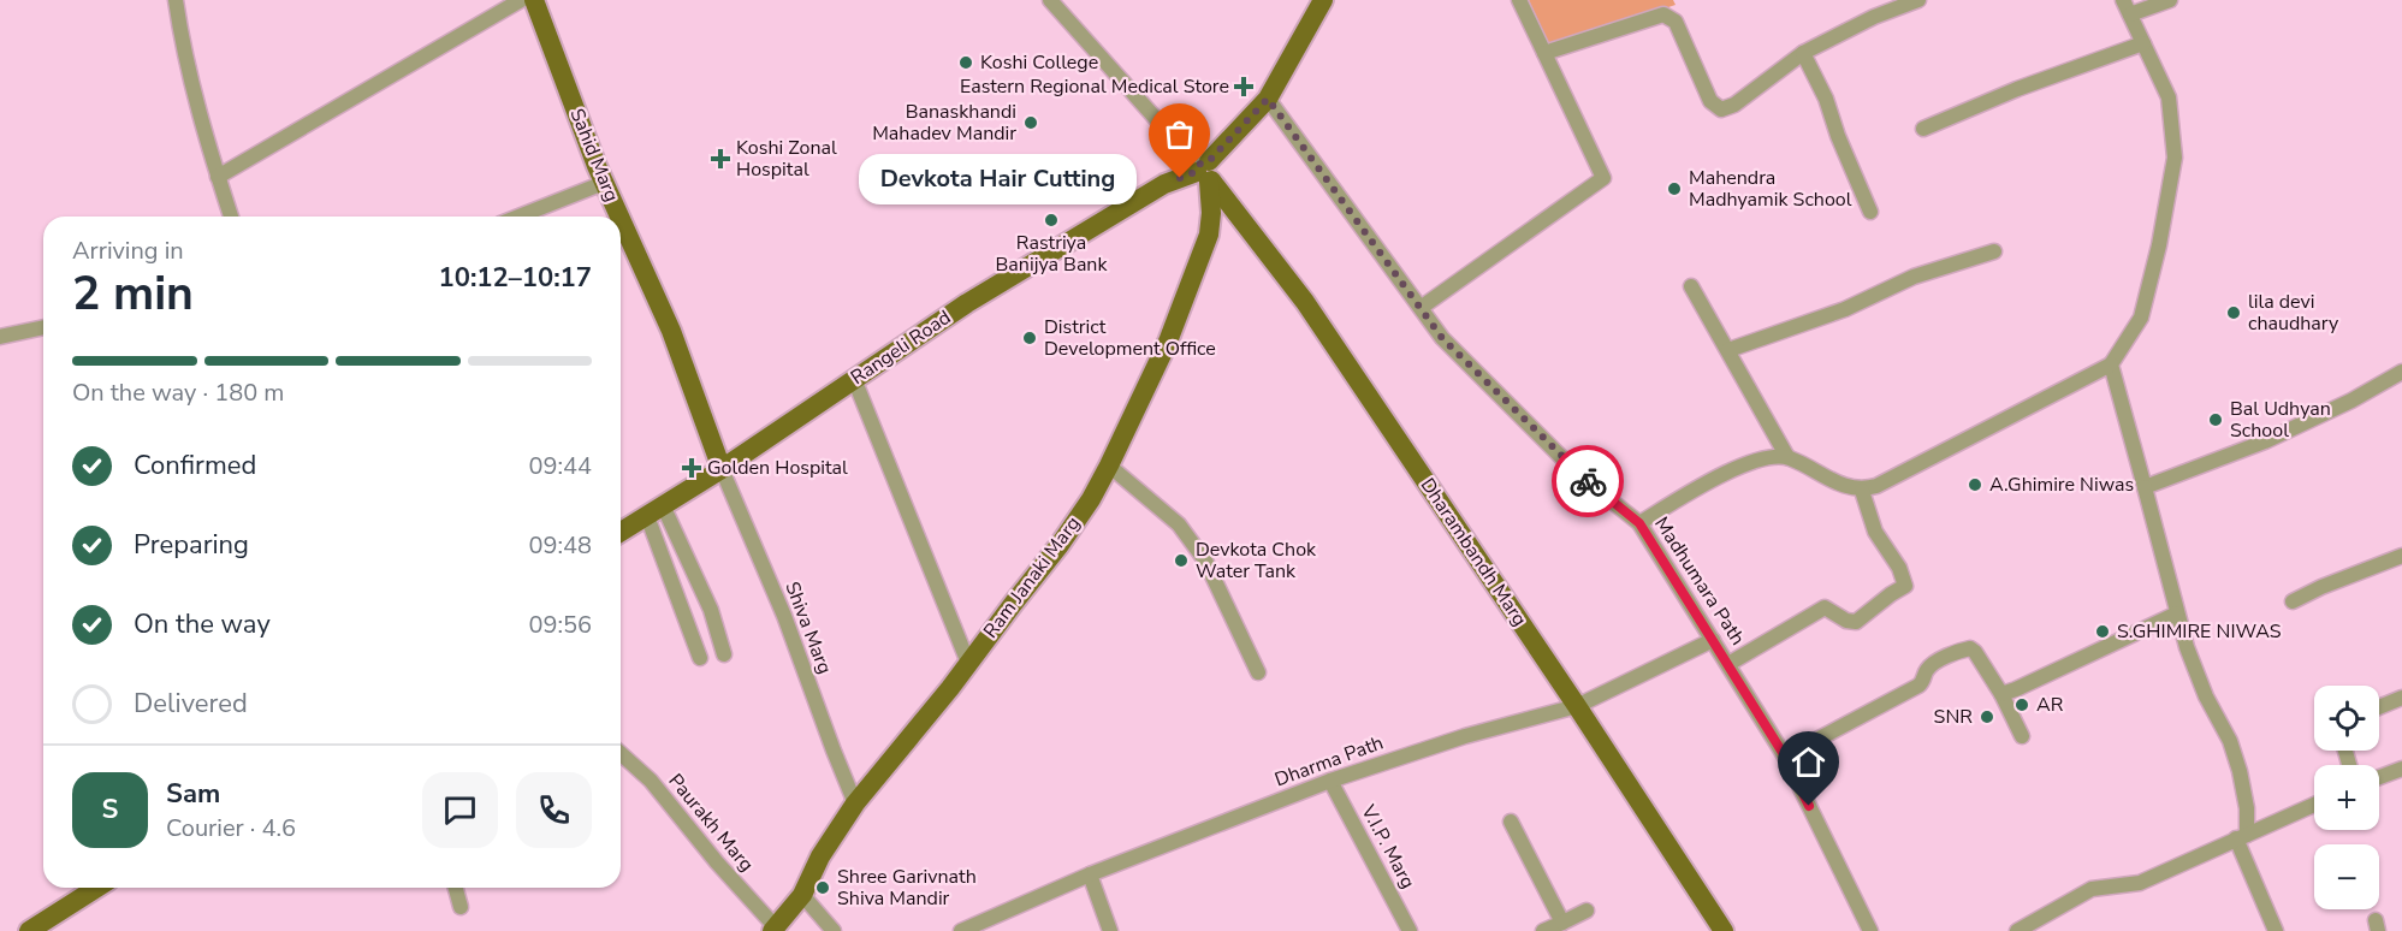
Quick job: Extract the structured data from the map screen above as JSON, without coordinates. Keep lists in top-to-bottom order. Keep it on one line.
{"streets":{"main road":["Sahid Marg","Rangeli Road","Dharambandh Marg","Ram Janaki Marg"],"street":["Madhumara Path","Shiva Marg","Dharma Path","Paurakh Marg","V.I.P. Marg"]},"crossings":[["Sahid Marg","Rangeli Road"],["Sahid Marg","Shiva Marg"],["Rangeli Road","Dharambandh Marg"],["Rangeli Road","Ram Janaki Marg"],["Rangeli Road","Shiva Marg"],["Dharambandh Marg","Ram Janaki Marg"],["Dharambandh Marg","Dharma Path"],["Ram Janaki Marg","Shiva Marg"],["Ram Janaki Marg","Paurakh Marg"],["Madhumara Path","Dharma Path"],["Dharma Path","V.I.P. Marg"]],"places":{"other":["Koshi College","Banaskhandi Mahadev Mandir","Devkota Hair Cutting","Mahendra Madhyamik School","Rastriya Banijya Bank","lila devi chaudhary","District Development Office","Bal Udhyan School","A.Ghimire Niwas","Devkota Chok Water Tank","S.GHIMIRE NIWAS","AR","SNR","Shree Garivnath Shiva Mandir"],"health":["Eastern Regional Medical Store","Koshi Zonal Hospital","Golden Hospital"]},"page":{"bubble":"Devkota Hair Cutting","heading":["2 min","Arriving in","10:12–10:17"],"panel":["Sam","Courier · 4.6"],"bar":"On the way · 180 m","list":[["Confirmed","09:44"],["Preparing","09:48"],["On the way","09:56"],"Delivered"],"map_buttons":["+","−"],"round":"S"}}
